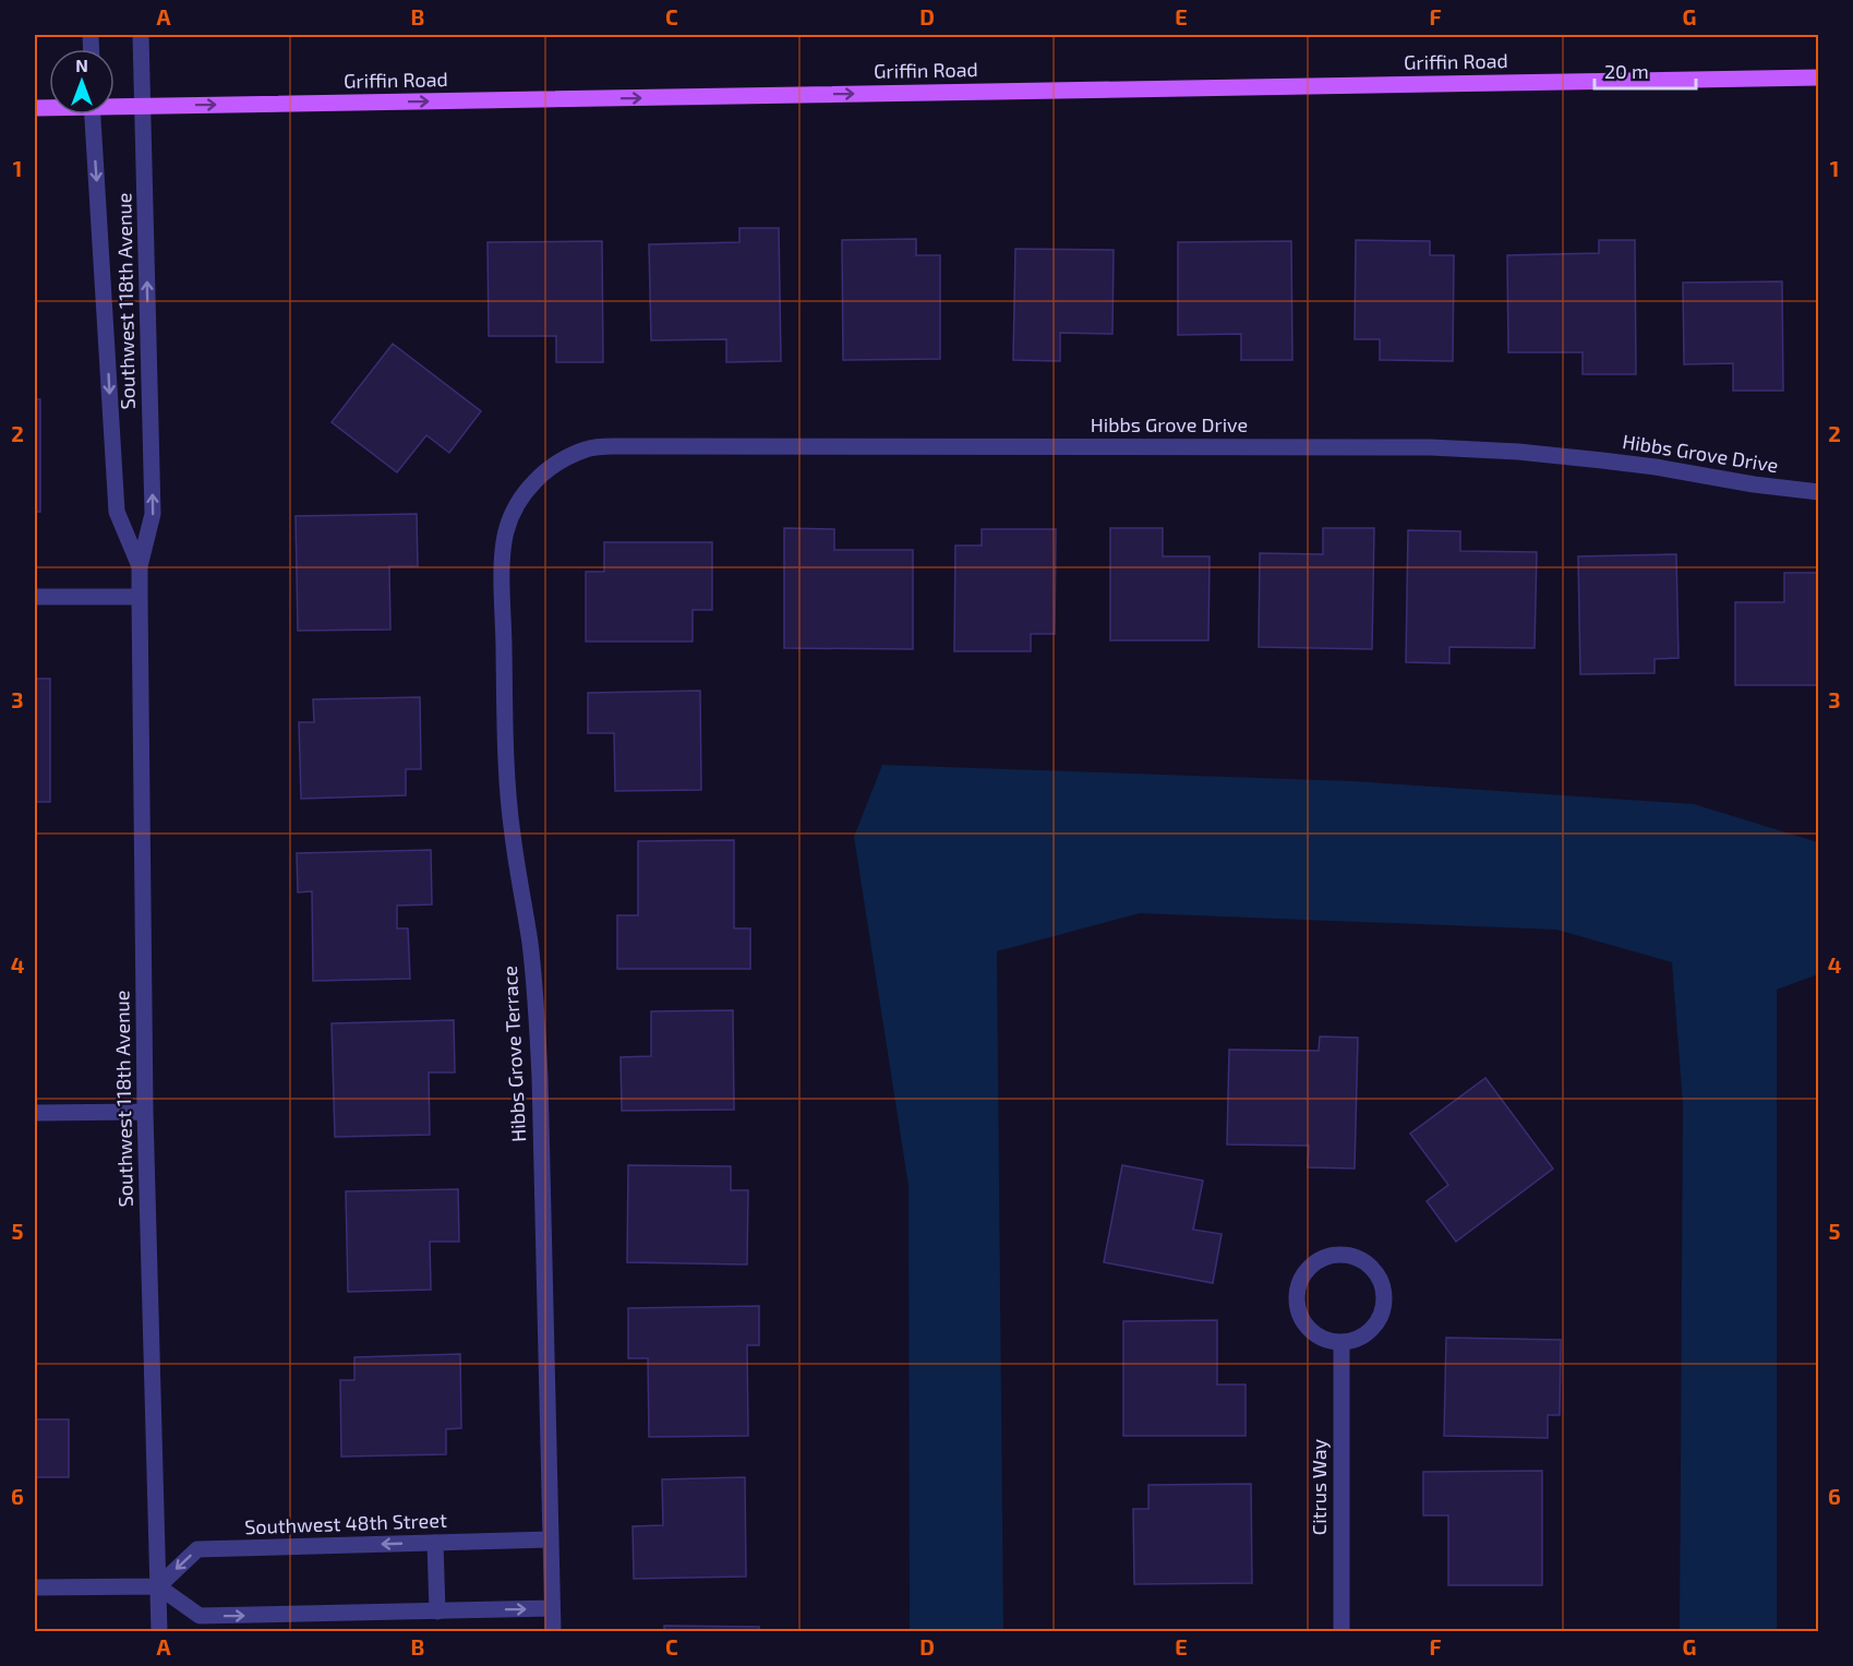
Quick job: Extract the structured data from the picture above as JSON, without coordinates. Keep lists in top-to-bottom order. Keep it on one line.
{"streets":{"main road":["Griffin Road"],"street":["Southwest 118th Avenue","Hibbs Grove Drive","Hibbs Grove Terrace","Citrus Way","Southwest 48th Street"]},"crossings":[["Griffin Road","Southwest 118th Avenue"],["Southwest 118th Avenue","Southwest 48th Street"],["Hibbs Grove Drive","Hibbs Grove Terrace"],["Hibbs Grove Terrace","Southwest 48th Street"]],"one_way":["Griffin Road"],"scale_bar":"20 m","north":"top","grid":{"columns":["A","B","C","D","E","F","G"],"rows":["1","2","3","4","5","6"]}}
